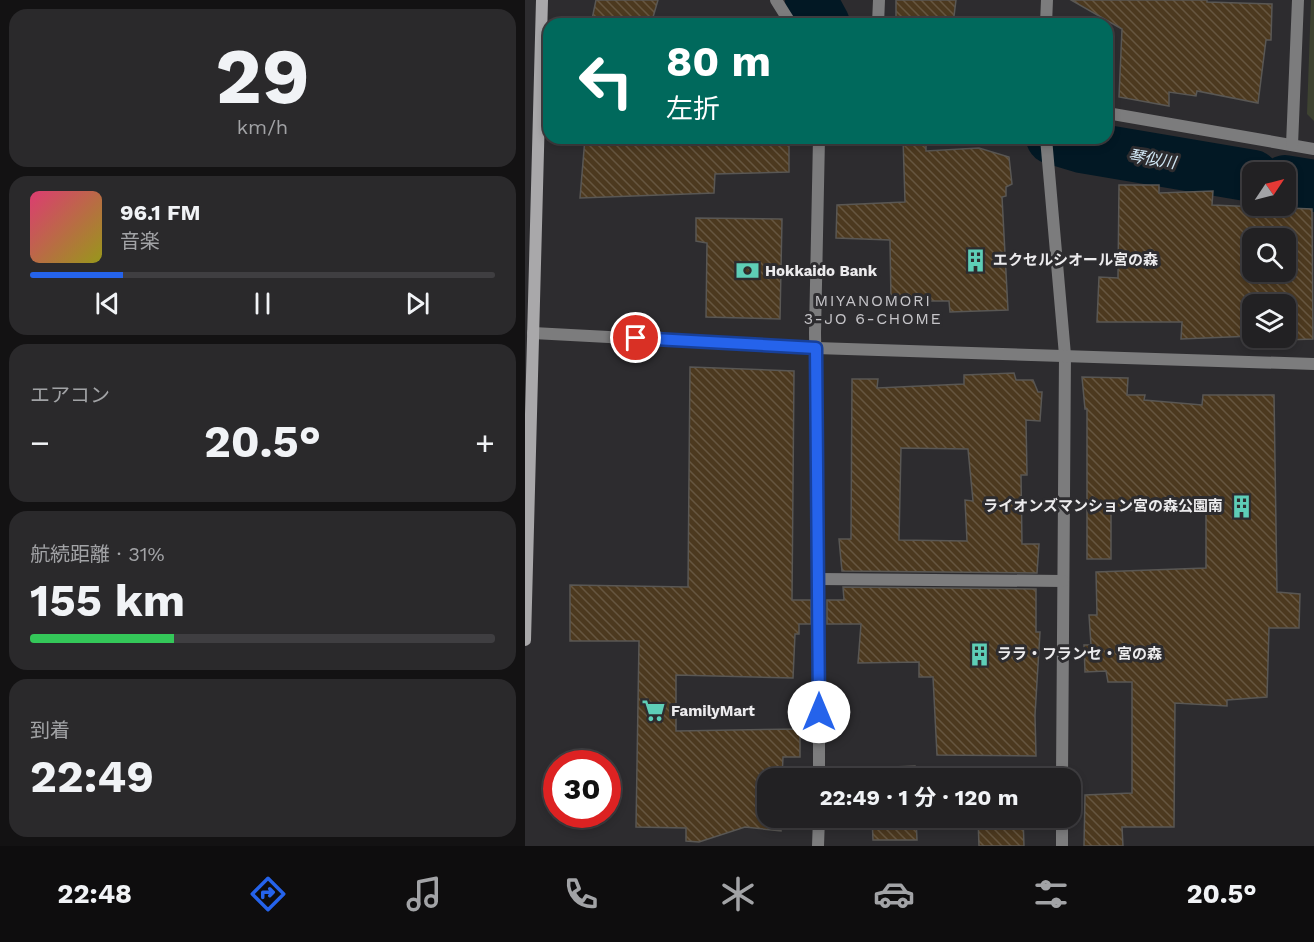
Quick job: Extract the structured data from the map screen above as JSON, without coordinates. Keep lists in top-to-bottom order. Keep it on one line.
{"districts":["MIYANOMORI 3-JO 6-CHOME"],"water":["琴似川"],"places":{"building":["エクセルシオール宮の森","ライオンズマンション宮の森公園南","ララ・フランセ・宮の森"],"bank":["Hokkaido Bank"],"supermarket":["FamilyMart"]},"north":"top right","page":{"tile":[["29","km/h"],"エアコン",["航続距離 · 31%","155 km"],["到着","22:49"]],"turn":["80 m","左折"],"song":["96.1 FM","音楽"],"heat":["−","20.5°","+"],"limit":"30","trip":"22:49 · 1 分 · 120 m","tabs":["22:48","20.5°"]}}
